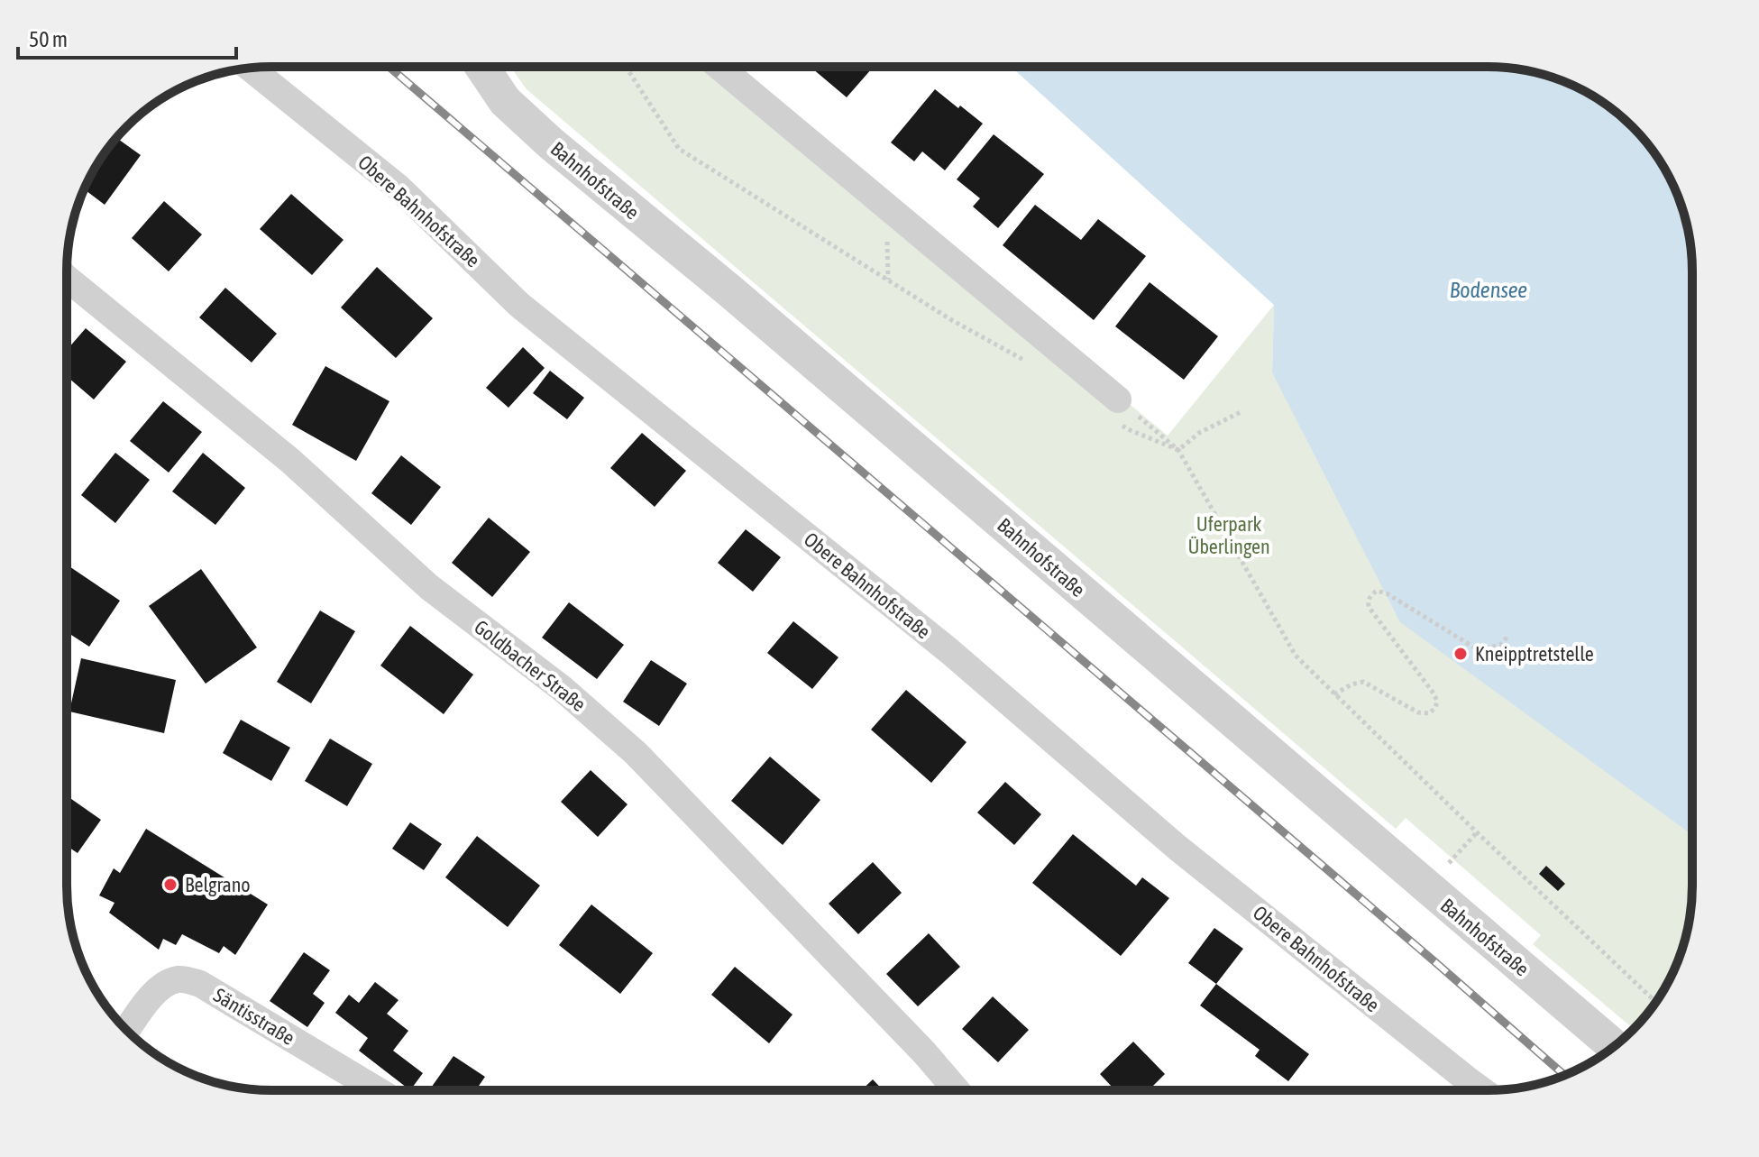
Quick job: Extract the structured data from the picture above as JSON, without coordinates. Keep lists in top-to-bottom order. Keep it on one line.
{"streets":{"street":["Bahnhofstraße","Obere Bahnhofstraße","Goldbacher Straße","Säntisstraße"]},"water":["Bodensee"],"parks":["Uferpark Überlingen"],"places":["Kneipptretstelle","Belgrano"],"scale_bar":"50 m"}
